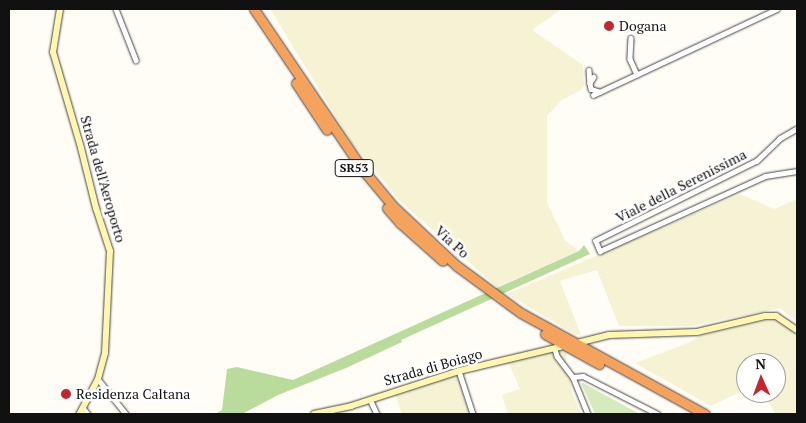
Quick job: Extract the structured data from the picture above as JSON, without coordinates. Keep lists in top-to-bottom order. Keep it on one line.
{"streets":{"highway":["SR53","Via Po"],"street":["Strada dell'Aeroporto","Viale della Serenissima","Strada di Boiago"]},"places":["Dogana","Residenza Caltana"],"north":"top"}
